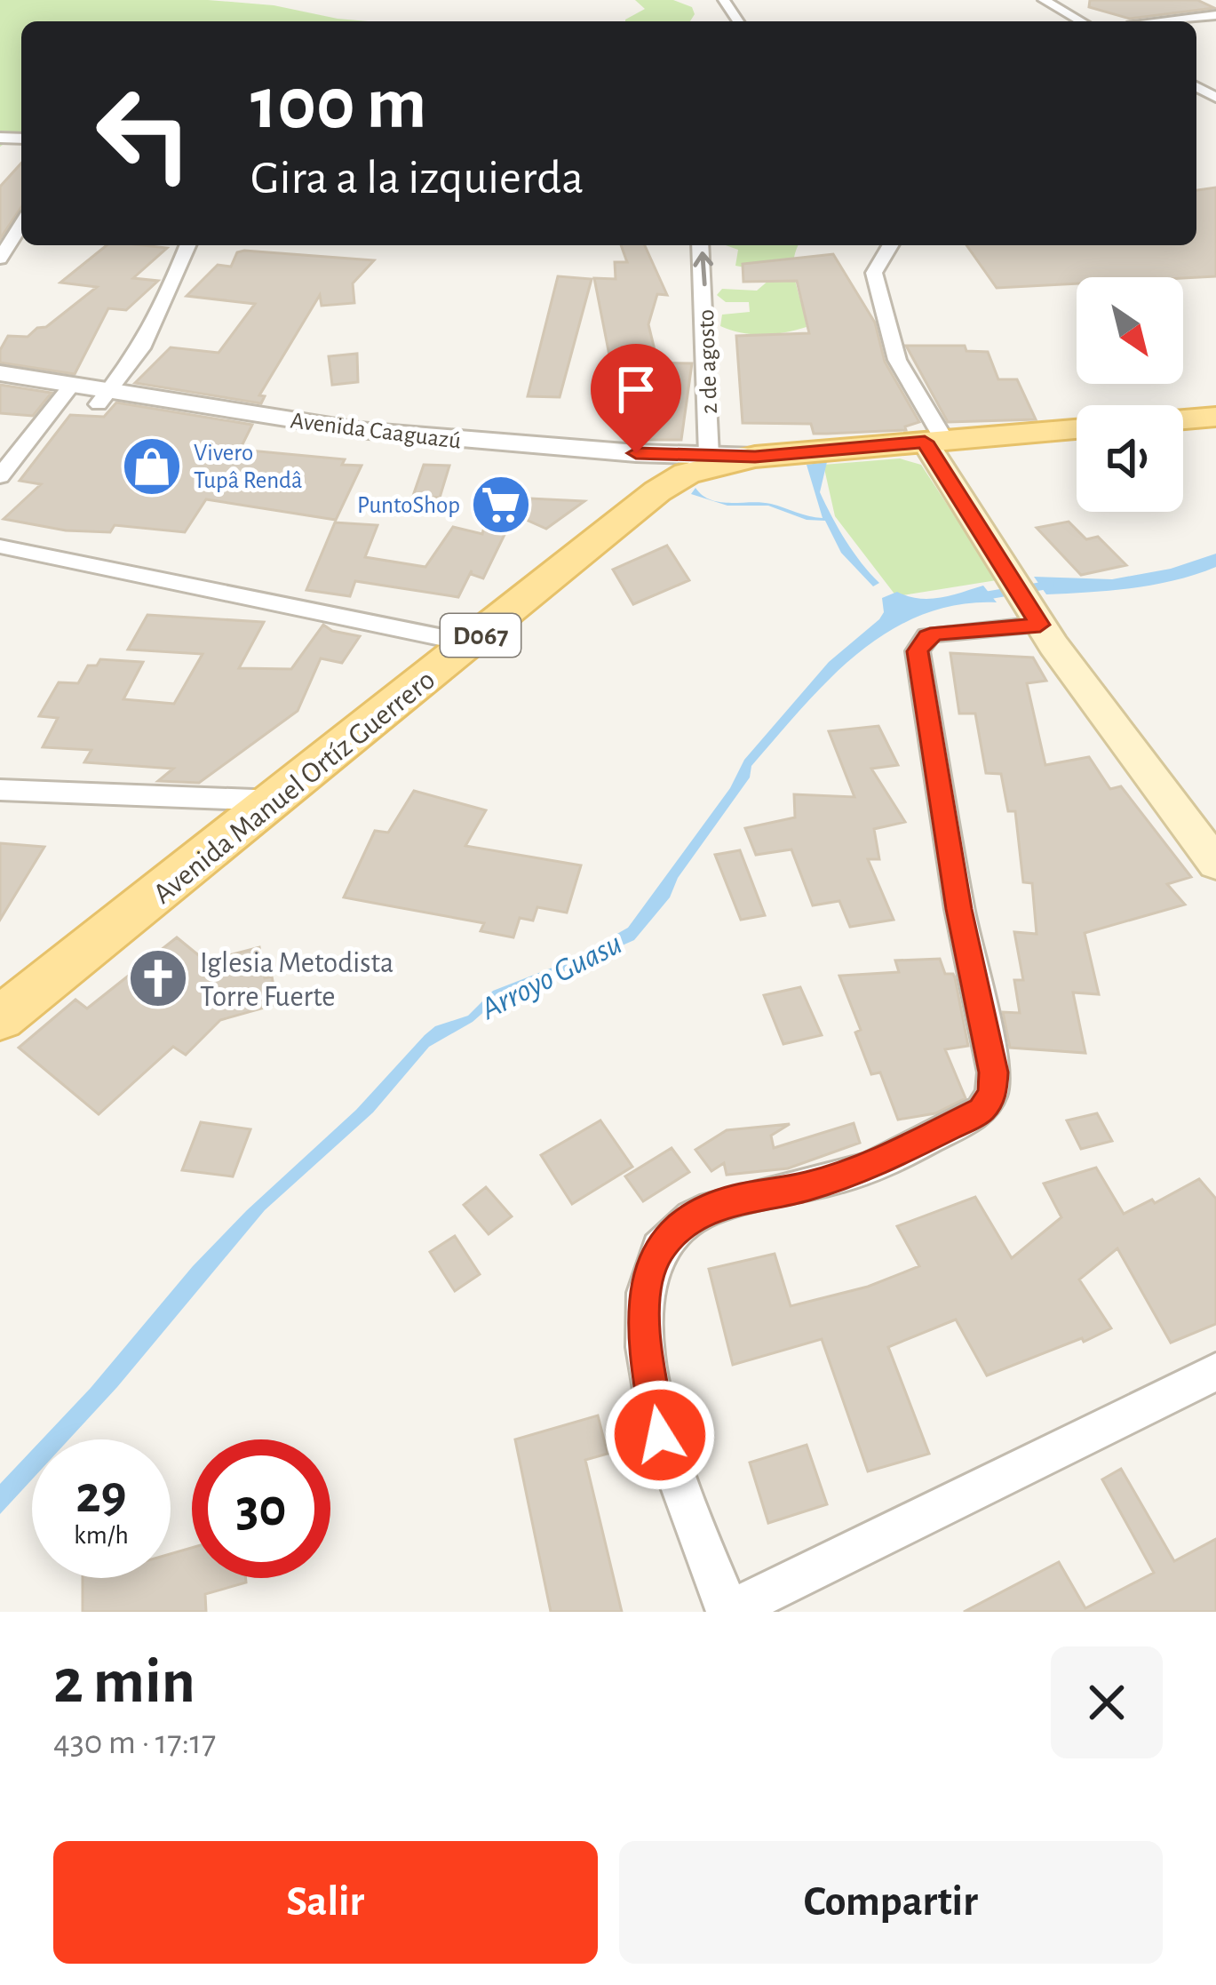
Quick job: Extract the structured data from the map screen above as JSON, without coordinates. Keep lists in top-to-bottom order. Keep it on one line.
{"streets":{"main road":["D067","Avenida Manuel Ortíz Guerrero"],"street":["2 de agosto","Avenida Caaguazú"]},"crossings":[["2 de agosto","Avenida Caaguazú"],["2 de agosto","D067"],["2 de agosto","Avenida Manuel Ortíz Guerrero"],["Avenida Caaguazú","D067"],["Avenida Caaguazú","Avenida Manuel Ortíz Guerrero"],["D067","Avenida Manuel Ortíz Guerrero"]],"water":["Arroyo Guasu"],"places":{"shop":["Vivero Tupâ Rendâ"],"supermarket":["PuntoShop"],"church":["Iglesia Metodista Torre Fuerte"]},"north":"bottom right","page":{"turn":["100 m","Gira a la izquierda"],"speed":"29 km/h","limit":"30","heading":["2 min","430 m · 17:17"],"buttons":["Salir","Compartir"]}}
